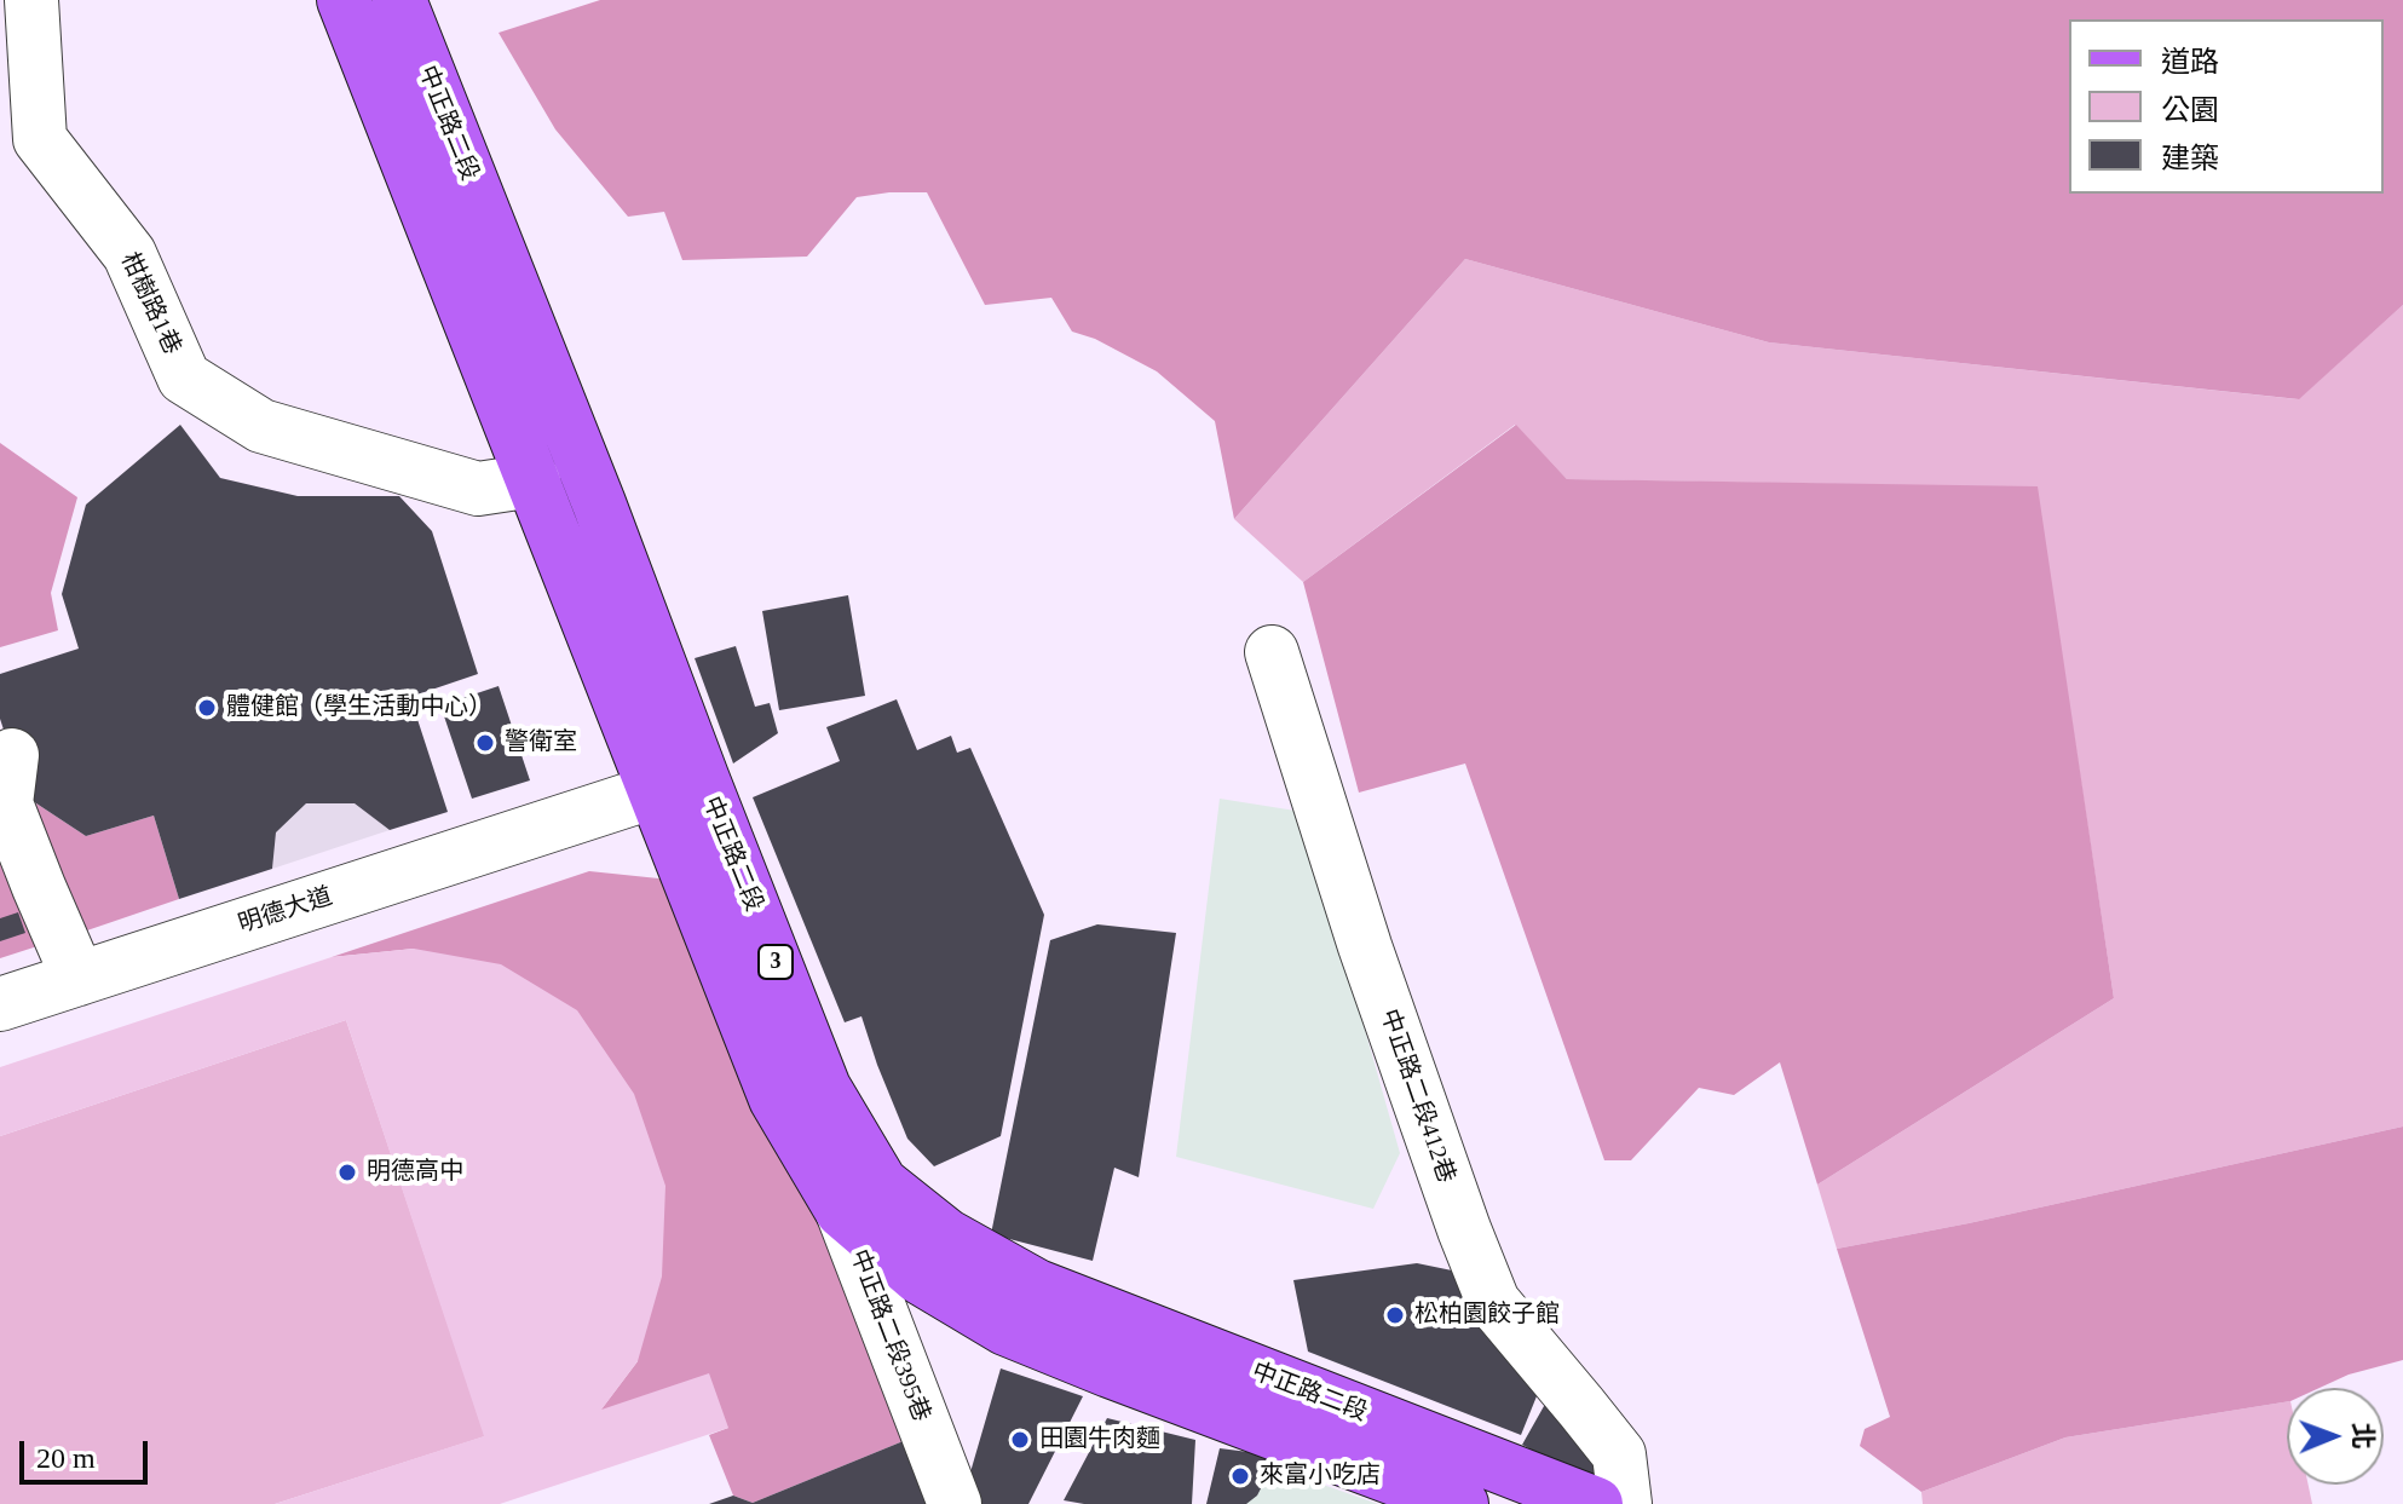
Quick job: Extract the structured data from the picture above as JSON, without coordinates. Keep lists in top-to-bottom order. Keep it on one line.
{"streets":{"main road":["中正路二段","3"],"street":["柑樹路1巷","明德大道","中正路二段412巷","中正路二段395巷"]},"crossings":[["中正路二段","柑樹路1巷"],["中正路二段","明德大道"],["中正路二段","中正路二段395巷"]],"places":["體健館（學生活動中心）","警衛室","明德高中","松柏園餃子館","田園牛肉麵","來富小吃店"],"legend":["道路","公園","建築"],"scale_bar":"20 m","north":"right"}
